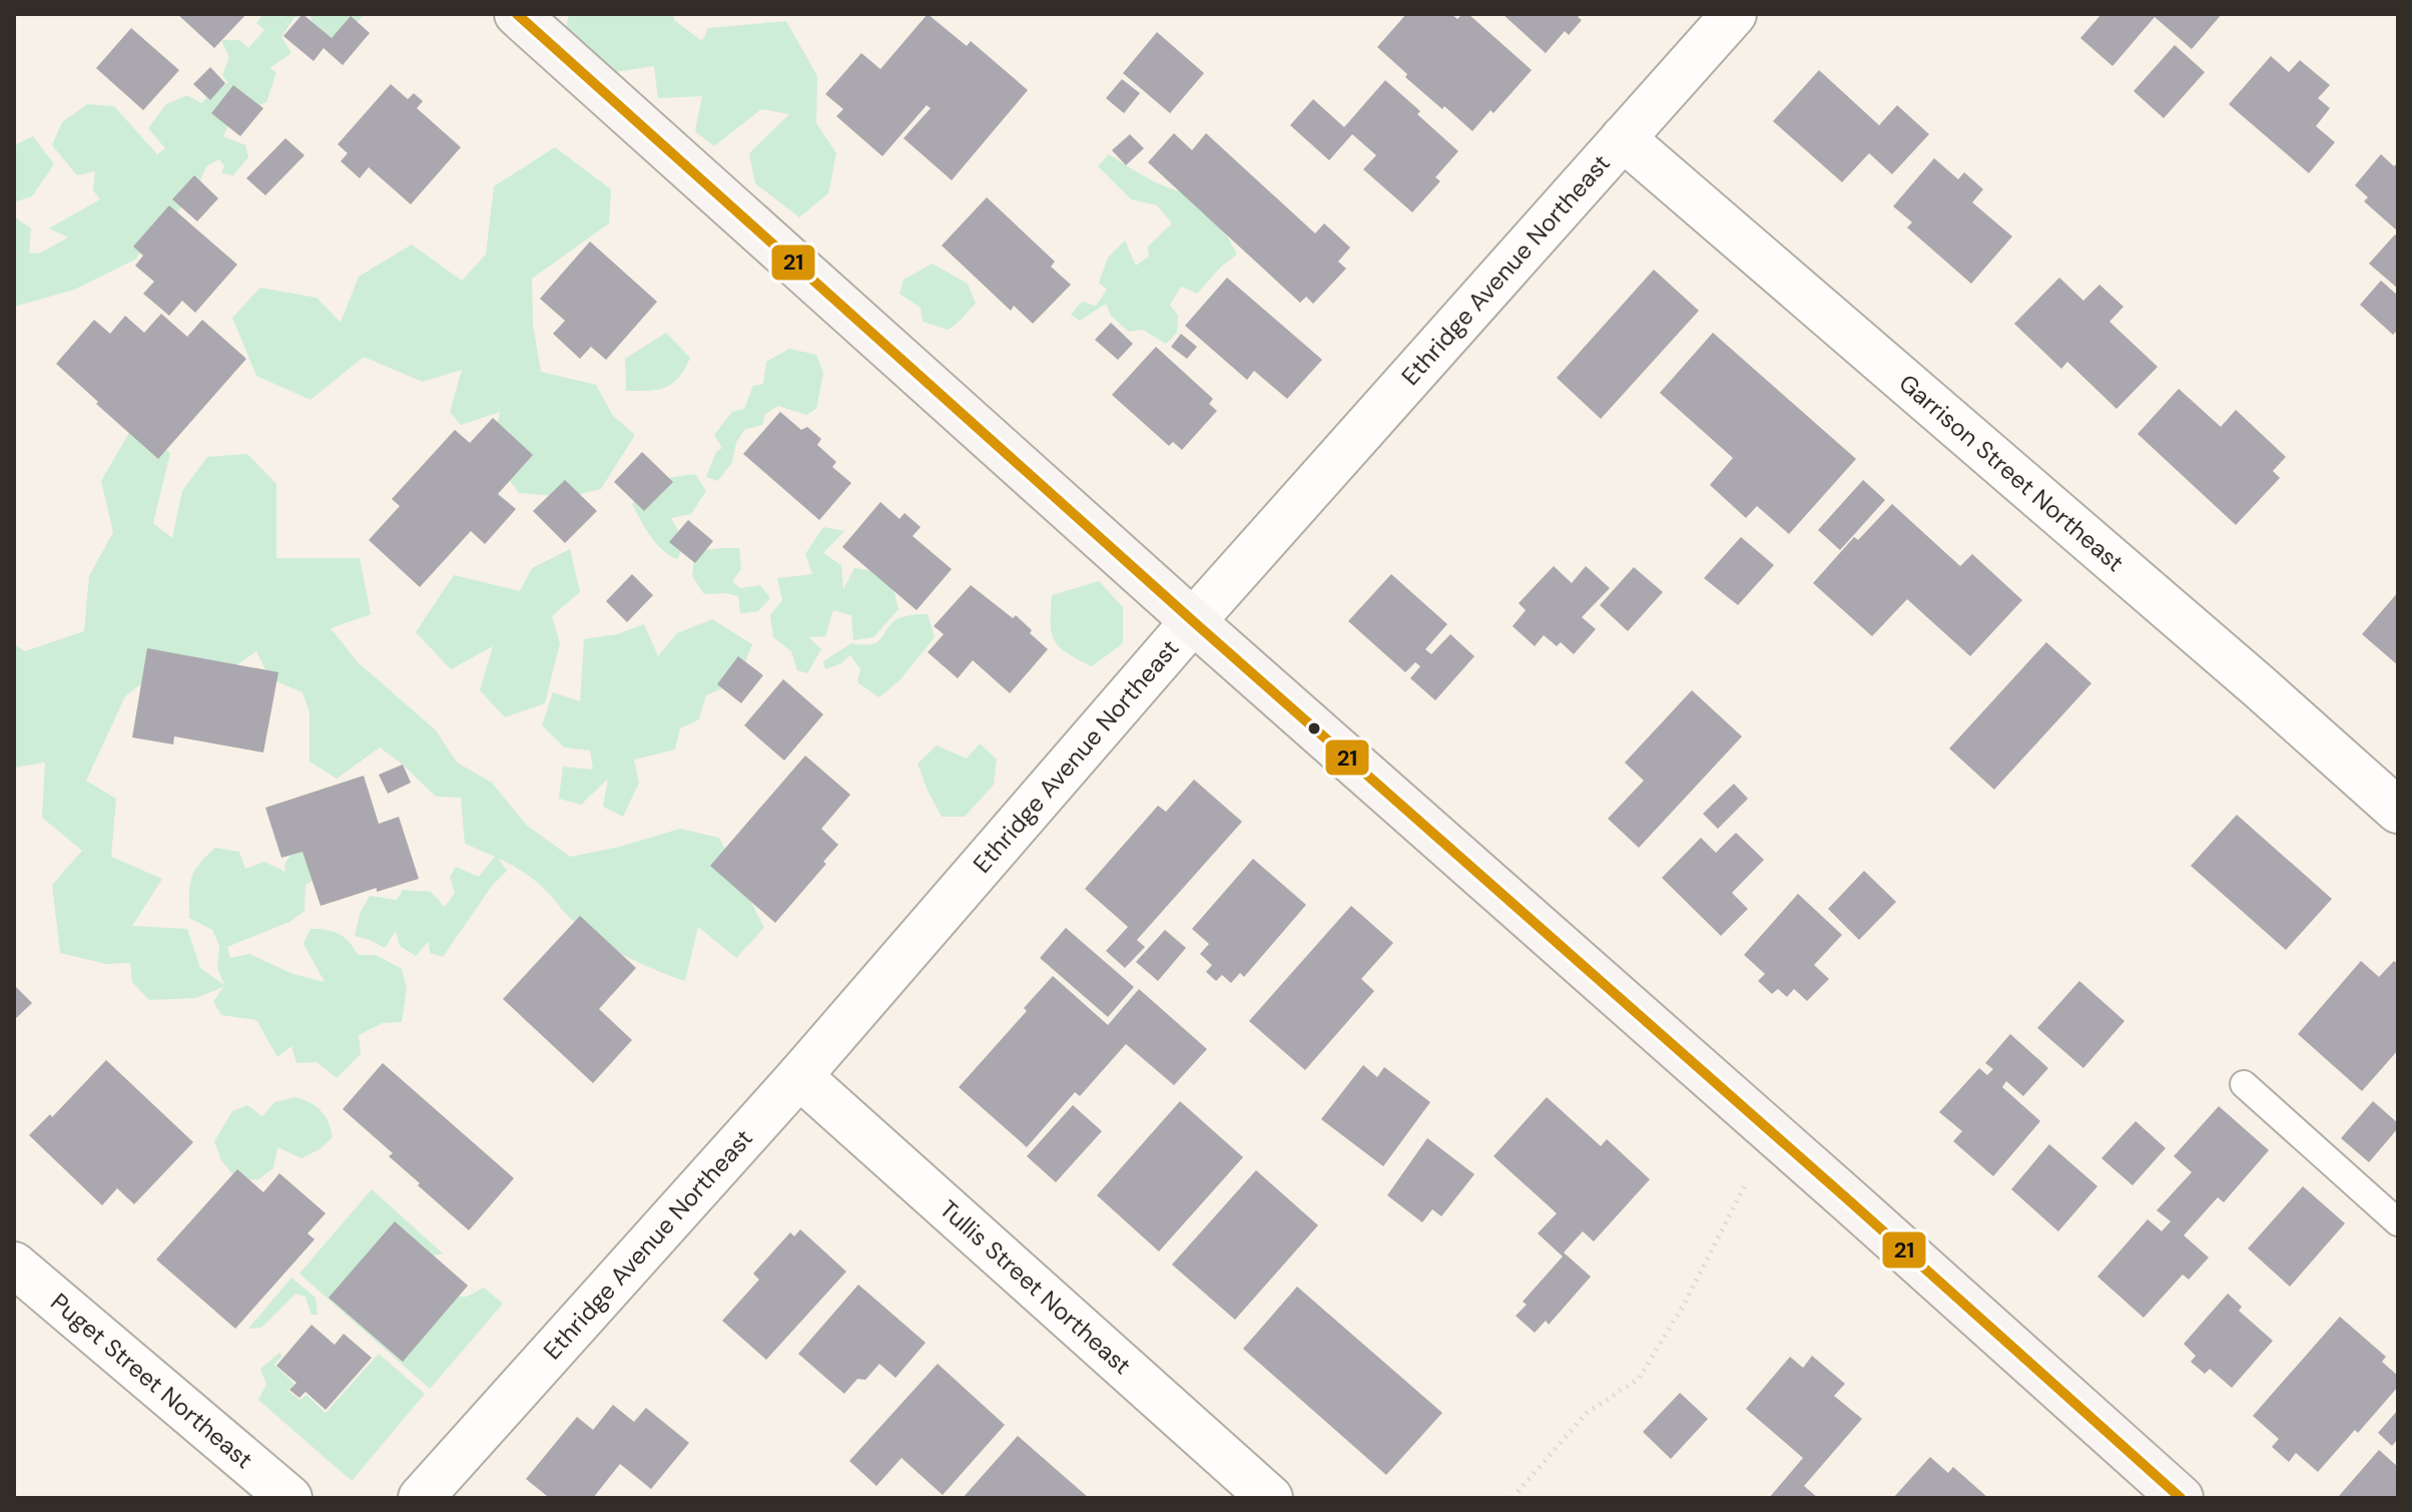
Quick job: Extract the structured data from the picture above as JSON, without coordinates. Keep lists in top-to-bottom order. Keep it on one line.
{"streets":{"street":["Ethridge Avenue Northeast","Garrison Street Northeast","Tullis Street Northeast","Puget Street Northeast"]},"crossings":[["Ethridge Avenue Northeast","Garrison Street Northeast"],["Ethridge Avenue Northeast","Tullis Street Northeast"]],"lines":["transit line 21"]}
